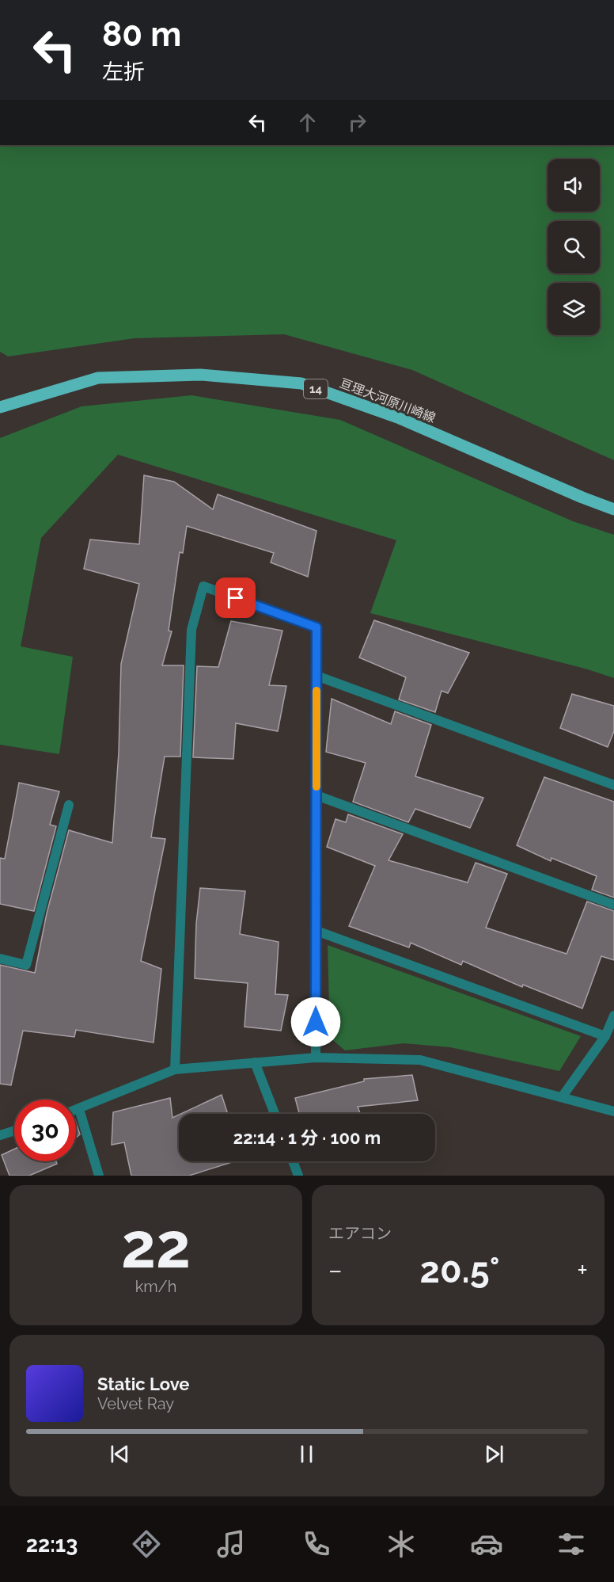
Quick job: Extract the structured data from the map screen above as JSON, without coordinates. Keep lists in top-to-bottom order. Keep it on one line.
{"streets":{"main road":["14","亘理大河原川崎線"]},"page":{"turn":["80 m","左折"],"limit":"30","trip":"22:14 · 1 分 · 100 m","tile":[["22","km/h"],"エアコン"],"heat":["−","20.5°","+"],"song":["Static Love","Velvet Ray"],"tabs":"22:13"}}
